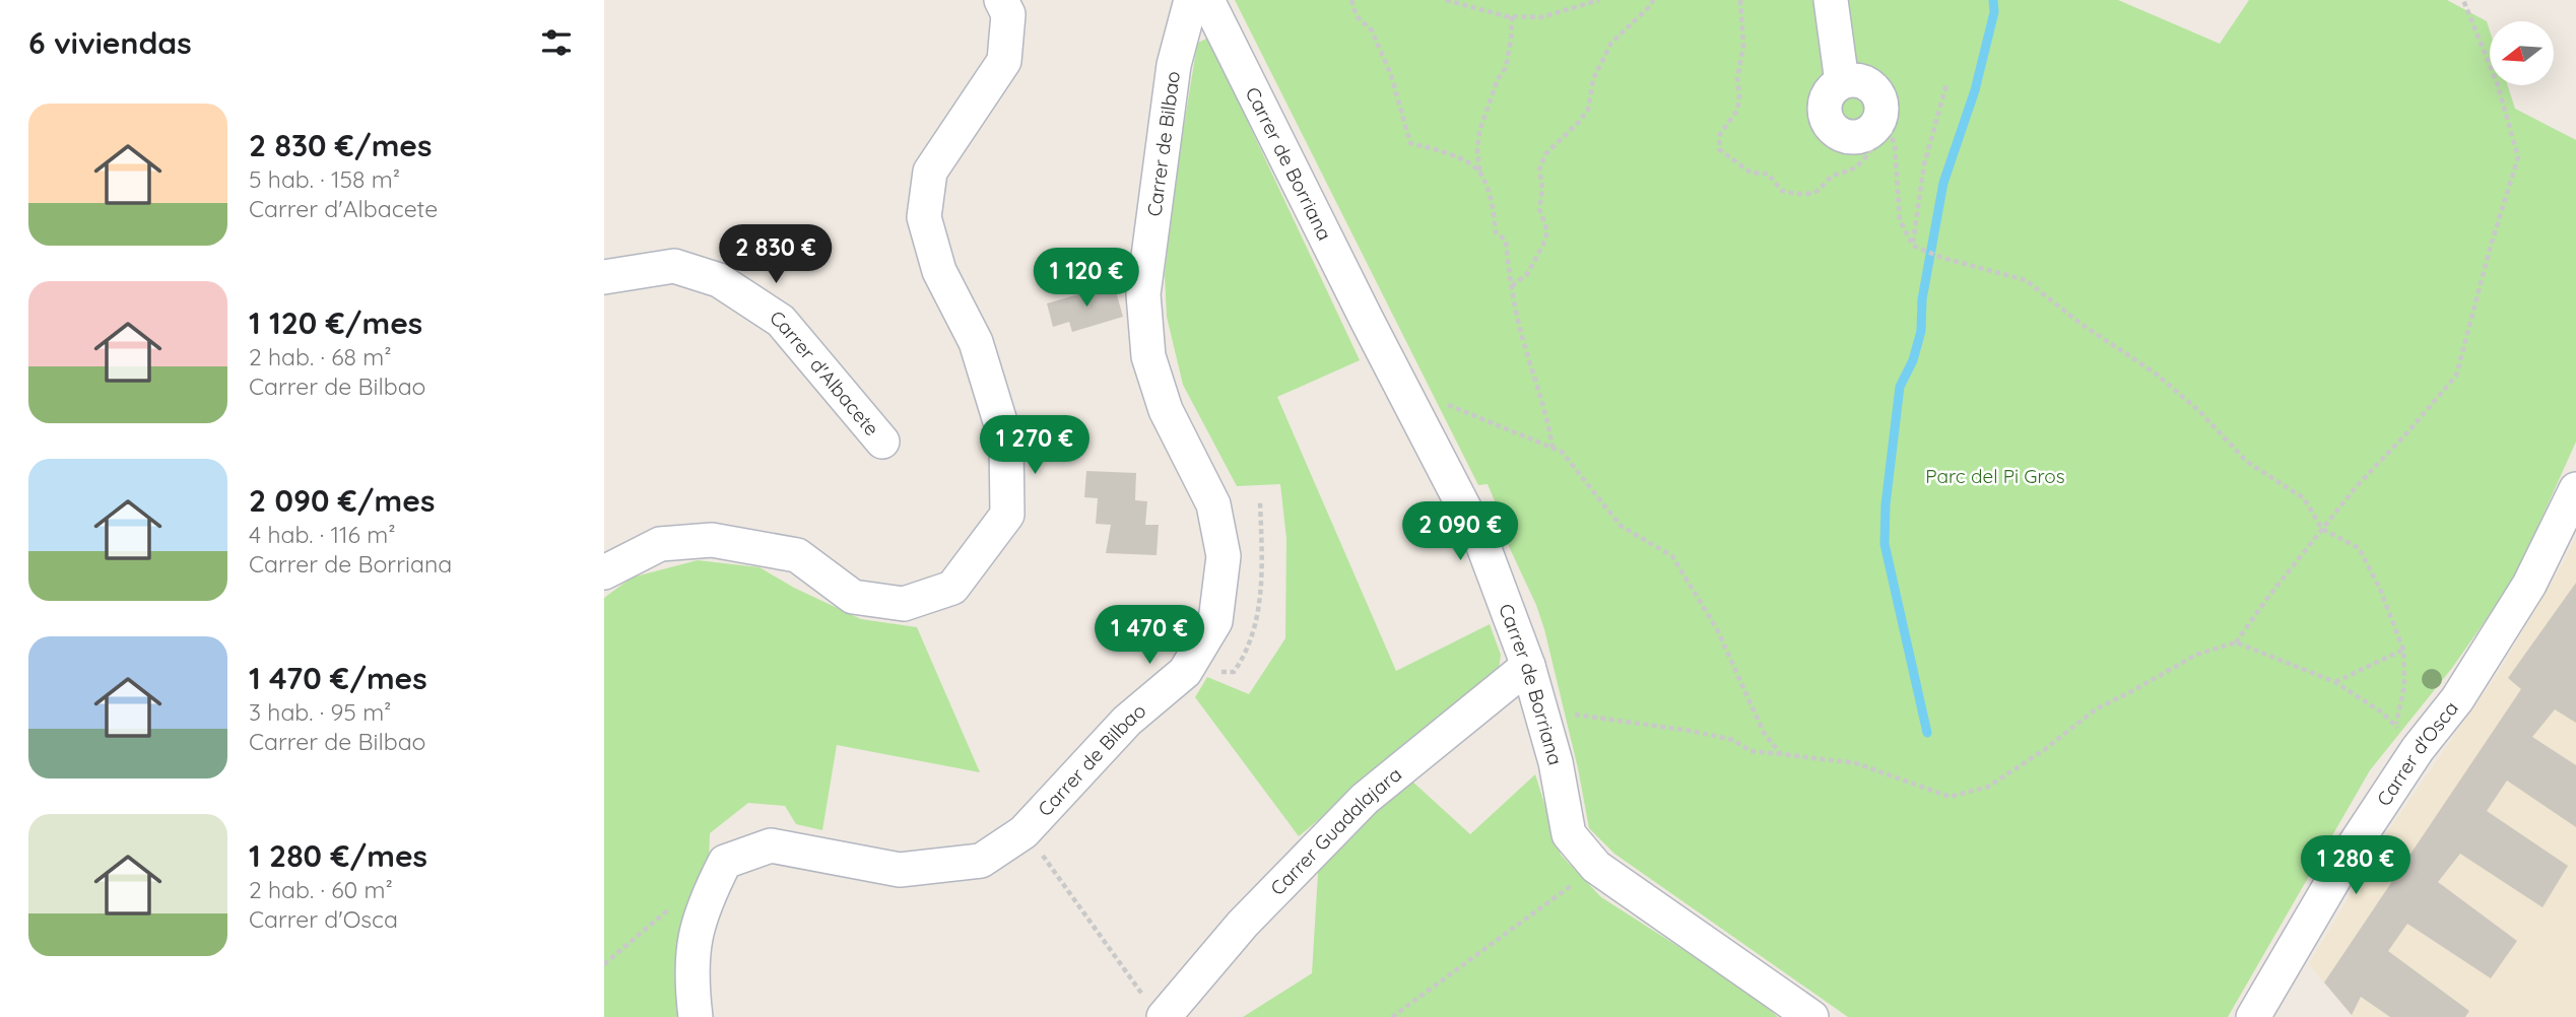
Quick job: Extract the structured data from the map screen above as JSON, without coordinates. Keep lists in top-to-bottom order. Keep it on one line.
{"streets":{"street":["Carrer de Bilbao","Carrer de Borriana","Carrer d'Albacete","Carrer d'Osca","Carrer Guadalajara"]},"crossings":[["Carrer de Borriana","Carrer Guadalajara"]],"parks":["Parc del Pi Gros"],"north":"left","page":{"heading":"6 viviendas","list":[{"name":"2 830 €/mes","note":"5 hab. · 158 m² · Carrer d'Albacete"},{"name":"1 120 €/mes","note":"2 hab. · 68 m² · Carrer de Bilbao"},{"name":"2 090 €/mes","note":"4 hab. · 116 m² · Carrer de Borriana"},{"name":"1 470 €/mes","note":"3 hab. · 95 m² · Carrer de Bilbao"},{"name":"1 280 €/mes","note":"2 hab. · 60 m² · Carrer d'Osca"}],"price":["2 830 €","1 120 €","1 270 €","2 090 €","1 470 €","1 280 €"]}}
